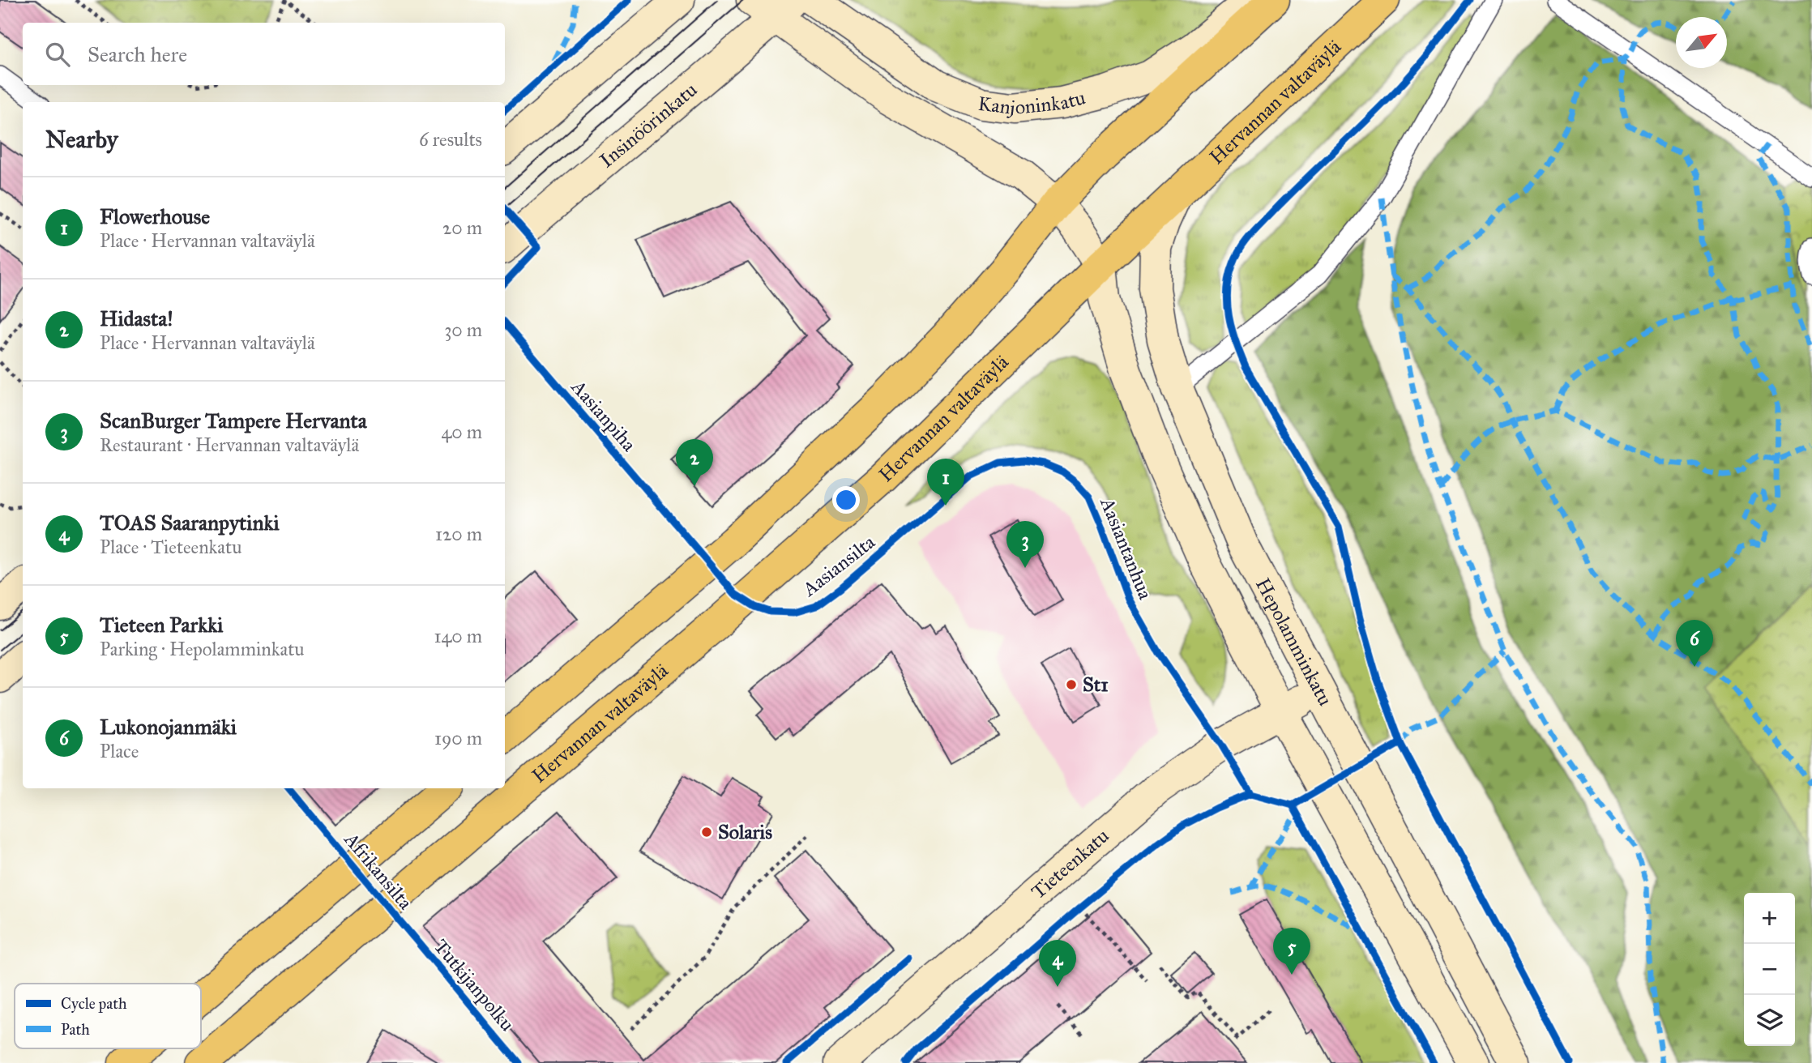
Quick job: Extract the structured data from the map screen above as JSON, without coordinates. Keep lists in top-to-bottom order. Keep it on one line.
{"streets":{"main road":["Kanjoninkatu","Hervannan valtaväylä","Insinöörinkatu","Hepolamminkatu","Tieteenkatu"],"cycle path":["Aasianpiha","Afrikansilta"]},"crossings":[["Hervannan valtaväylä","Hepolamminkatu"],["Hepolamminkatu","Tieteenkatu"]],"places":["St1","Solaris"],"legend":["Cycle path","Path"],"north":"top right","page":{"search":"Search here","heading":["Nearby","6 results"],"list":[{"mark":"1","name":"Flowerhouse","note":"Place · Hervannan valtaväylä","value":"20 m"},{"mark":"2","name":"Hidasta!","note":"Place · Hervannan valtaväylä","value":"30 m"},{"mark":"3","name":"ScanBurger Tampere Hervanta","note":"Restaurant · Hervannan valtaväylä","value":"40 m"},{"mark":"4","name":"TOAS Saaranpytinki","note":"Place · Tieteenkatu","value":"120 m"},{"mark":"5","name":"Tieteen Parkki","note":"Parking · Hepolamminkatu","value":"140 m"},{"mark":"6","name":"Lukonojanmäki","note":"Place","value":"190 m"}],"pins":["2","1","3","6","5","4"],"map_buttons":["+","−"]}}
